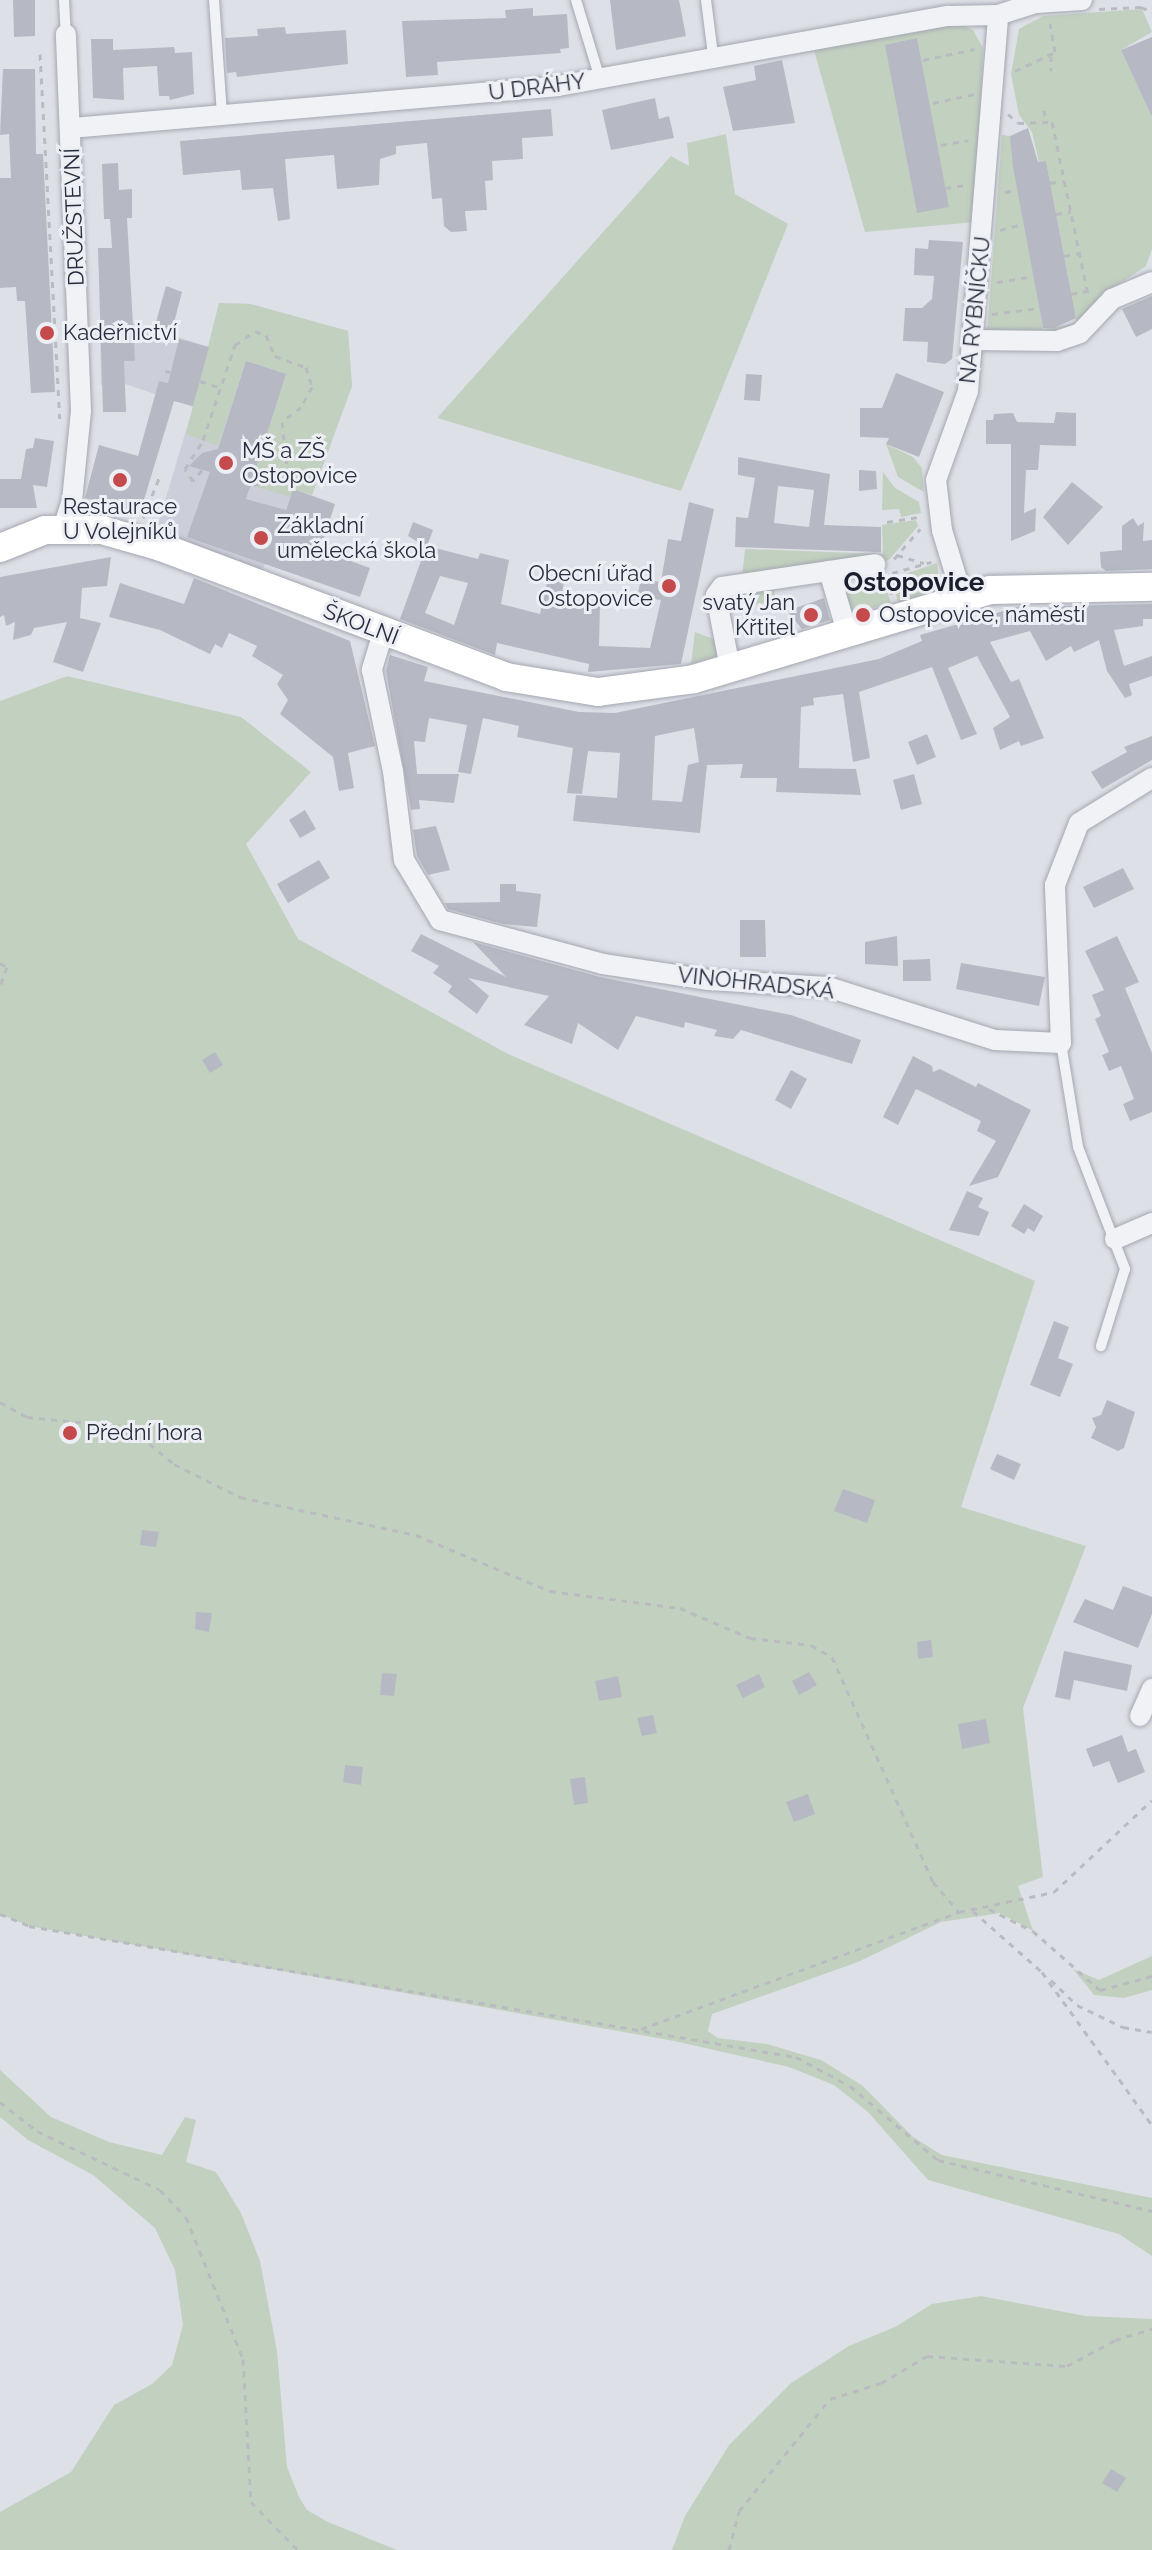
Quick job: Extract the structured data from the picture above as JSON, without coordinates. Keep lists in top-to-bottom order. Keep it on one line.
{"streets":{"street":["U DRÁHY","DRUŽSTEVNÍ","NA RYBNÍČKU","ŠKOLNÍ","VINOHRADSKÁ"]},"crossings":[["U DRÁHY","DRUŽSTEVNÍ"],["U DRÁHY","NA RYBNÍČKU"],["DRUŽSTEVNÍ","ŠKOLNÍ"],["NA RYBNÍČKU","ŠKOLNÍ"],["ŠKOLNÍ","VINOHRADSKÁ"]],"districts":["Ostopovice"],"places":["Kadeřnictví","MŠ a ZŠ Ostopovice","Restaurace U Volejníků","Základní umělecká škola","Obecní úřad Ostopovice","svatý Jan Křtitel","Ostopovice, náměstí","Přední hora"]}
